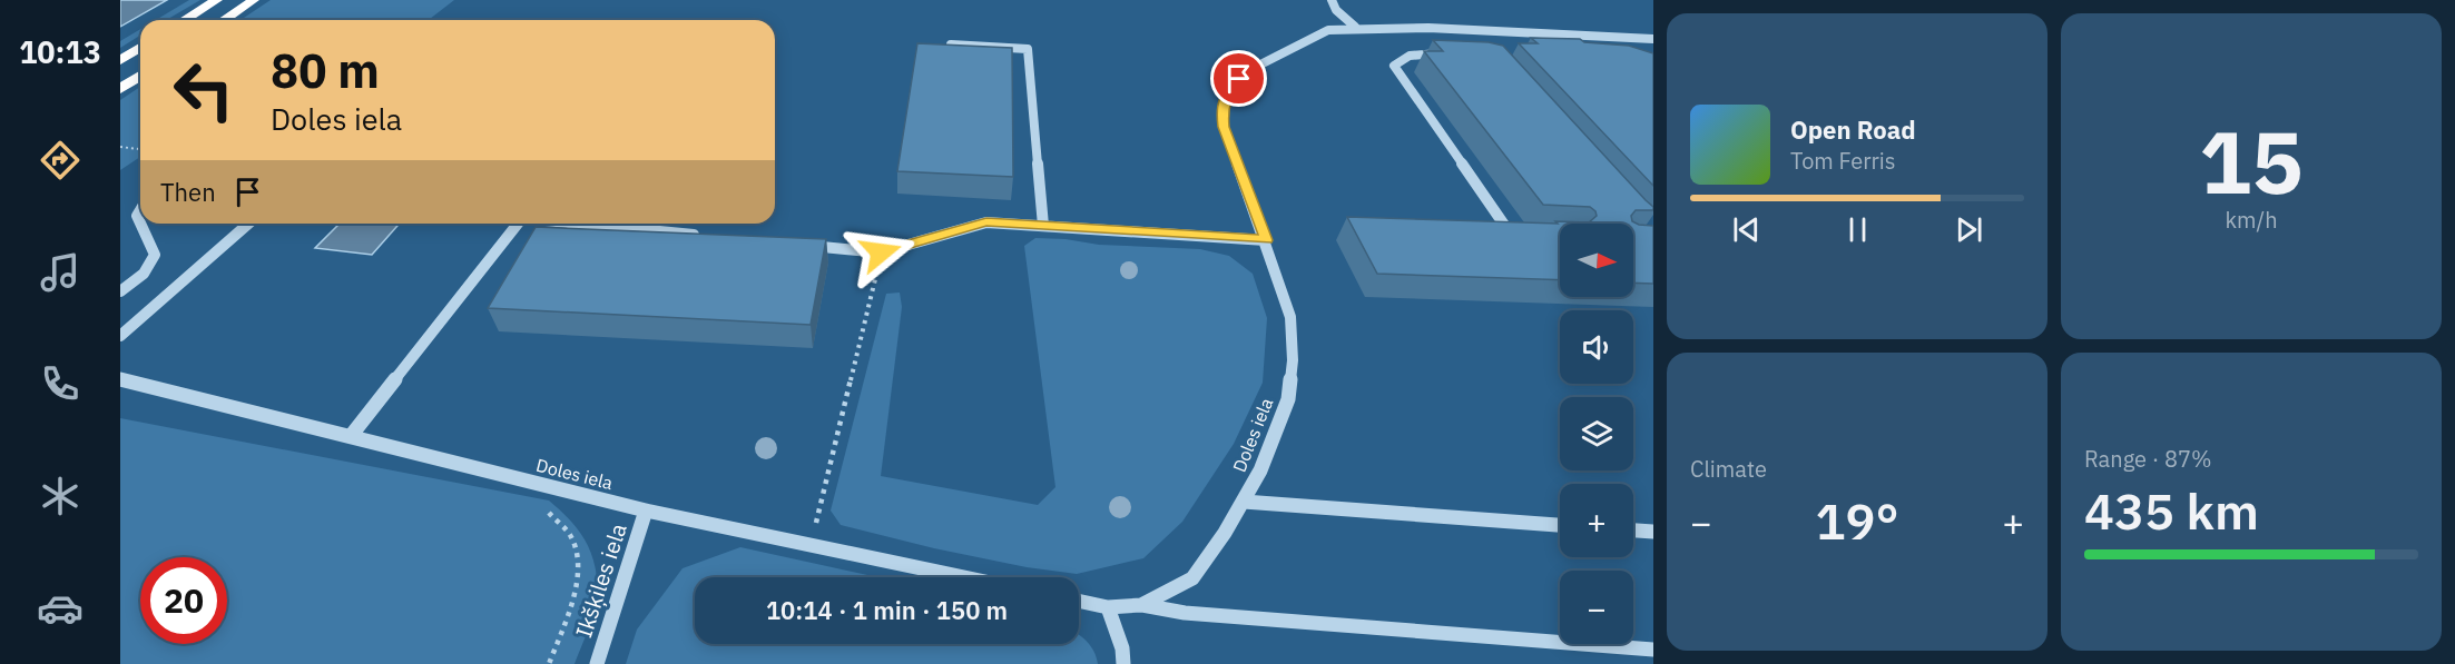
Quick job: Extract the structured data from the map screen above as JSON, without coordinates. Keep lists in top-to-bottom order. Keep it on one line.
{"streets":{"street":["Doles iela","Ikšķiles iela"]},"crossings":[["Doles iela","Ikšķiles iela"]],"north":"right","page":{"tabs":"10:13","tile":[["15","km/h"],"Climate",["Range · 87%","435 km"]],"turn":["80 m","Doles iela"],"song":["Open Road","Tom Ferris"],"then":"Then","map_buttons":["+","−"],"heat":["−","19°","+"],"limit":"20","trip":"10:14 · 1 min · 150 m"}}
